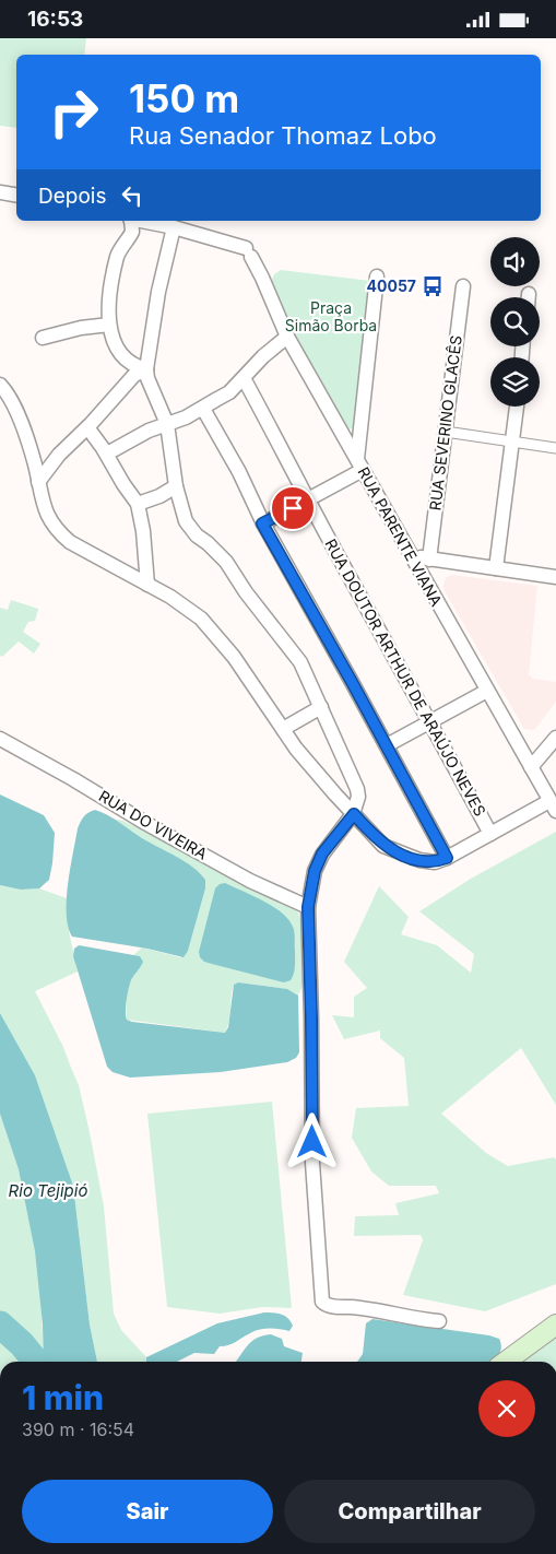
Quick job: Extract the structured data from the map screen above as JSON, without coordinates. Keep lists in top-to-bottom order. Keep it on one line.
{"streets":{"street":["RUA SEVERINO GLACÊS","RUA PARENTE VIANA","RUA DOUTOR ARTHUR DE ARAÚJO NEVES","RUA DO VIVEIRA"]},"water":["Rio Tejipió"],"parks":["Praça Simão Borba"],"places":{"bus stop":["40057"]},"page":{"status":"16:53","turn":["150 m","Rua Senador Thomaz Lobo"],"then":"Depois","heading":["1 min","390 m · 16:54"],"buttons":["Sair","Compartilhar"]}}
